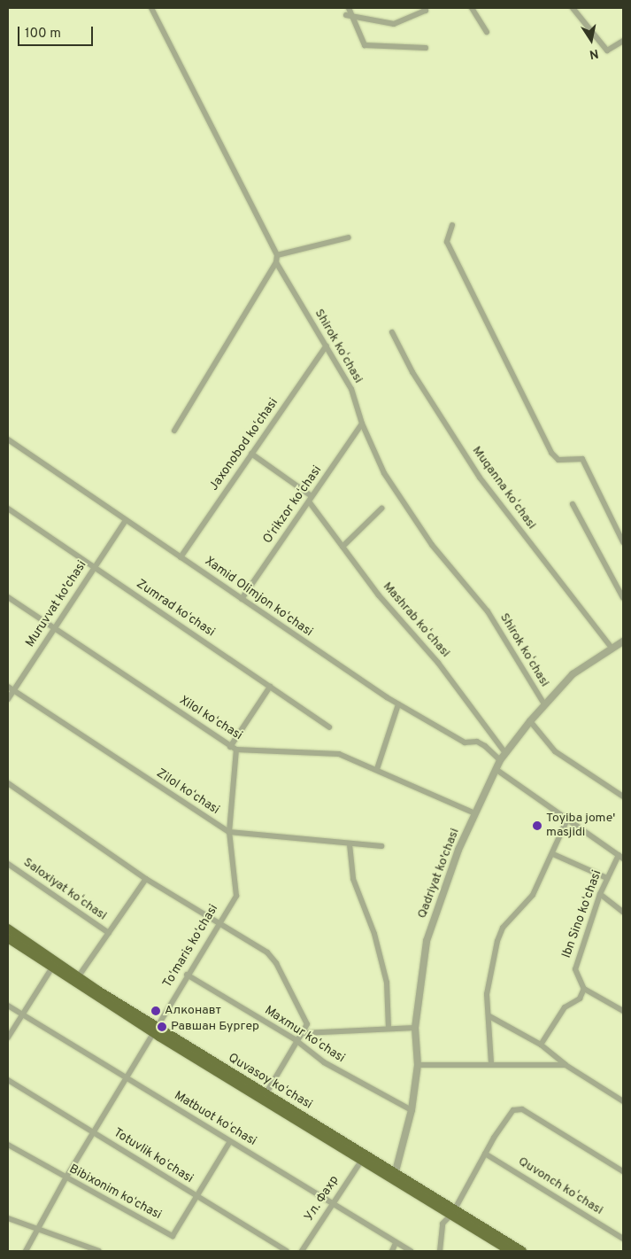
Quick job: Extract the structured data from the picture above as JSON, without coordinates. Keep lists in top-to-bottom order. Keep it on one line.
{"streets":{"main road":["Quvasoy koʻchasi"],"street":["Shirok koʻchasi","Jaxonobod koʻchasi","Muqanna koʻchasi","Oʻrikzor koʻchasi","Xamid Olimjon koʻchasi","Muruvvat ko'chasi","Zumrad koʻchasi","Mashrab koʻchasi","Xilol koʻchasi","Zilol koʻchasi","Qadriyat ko'chasi","Saloxiyat koʻchasi","Ibn Sino koʻchasi","Toʻmaris koʻchasi","Maxmur koʻchasi","Matbuot koʻchasi","Totuvlik koʻchasi","Quvonch koʻchasi","Bibixonim koʻchasi","Ул. Фахр"]},"crossings":[["Shirok koʻchasi","Jaxonobod koʻchasi"],["Shirok koʻchasi","Oʻrikzor koʻchasi"],["Shirok koʻchasi","Qadriyat ko'chasi"],["Jaxonobod koʻchasi","Xamid Olimjon koʻchasi"],["Jaxonobod koʻchasi","Mashrab koʻchasi"],["Muqanna koʻchasi","Qadriyat ko'chasi"],["Oʻrikzor koʻchasi","Xamid Olimjon koʻchasi"],["Oʻrikzor koʻchasi","Mashrab koʻchasi"],["Xamid Olimjon koʻchasi","Muruvvat ko'chasi"],["Xamid Olimjon koʻchasi","Qadriyat ko'chasi"],["Muruvvat ko'chasi","Zumrad koʻchasi"],["Muruvvat ko'chasi","Xilol koʻchasi"],["Muruvvat ko'chasi","Zilol koʻchasi"],["Mashrab koʻchasi","Qadriyat ko'chasi"],["Xilol koʻchasi","Qadriyat ko'chasi"],["Xilol koʻchasi","Toʻmaris koʻchasi"],["Zilol koʻchasi","Toʻmaris koʻchasi"],["Qadriyat ko'chasi","Maxmur koʻchasi"],["Qadriyat ko'chasi","Quvasoy koʻchasi"],["Toʻmaris koʻchasi","Maxmur koʻchasi"],["Toʻmaris koʻchasi","Quvasoy koʻchasi"],["Toʻmaris koʻchasi","Matbuot koʻchasi"],["Toʻmaris koʻchasi","Totuvlik koʻchasi"],["Toʻmaris koʻchasi","Bibixonim koʻchasi"],["Quvasoy koʻchasi","Ул. Фахр"],["Matbuot koʻchasi","Ул. Фахр"],["Totuvlik koʻchasi","Bibixonim koʻchasi"]],"places":["Toyiba jome' masjidi","Алконавт","Равшан Бургер"],"scale_bar":"100 m","north":"bottom"}
